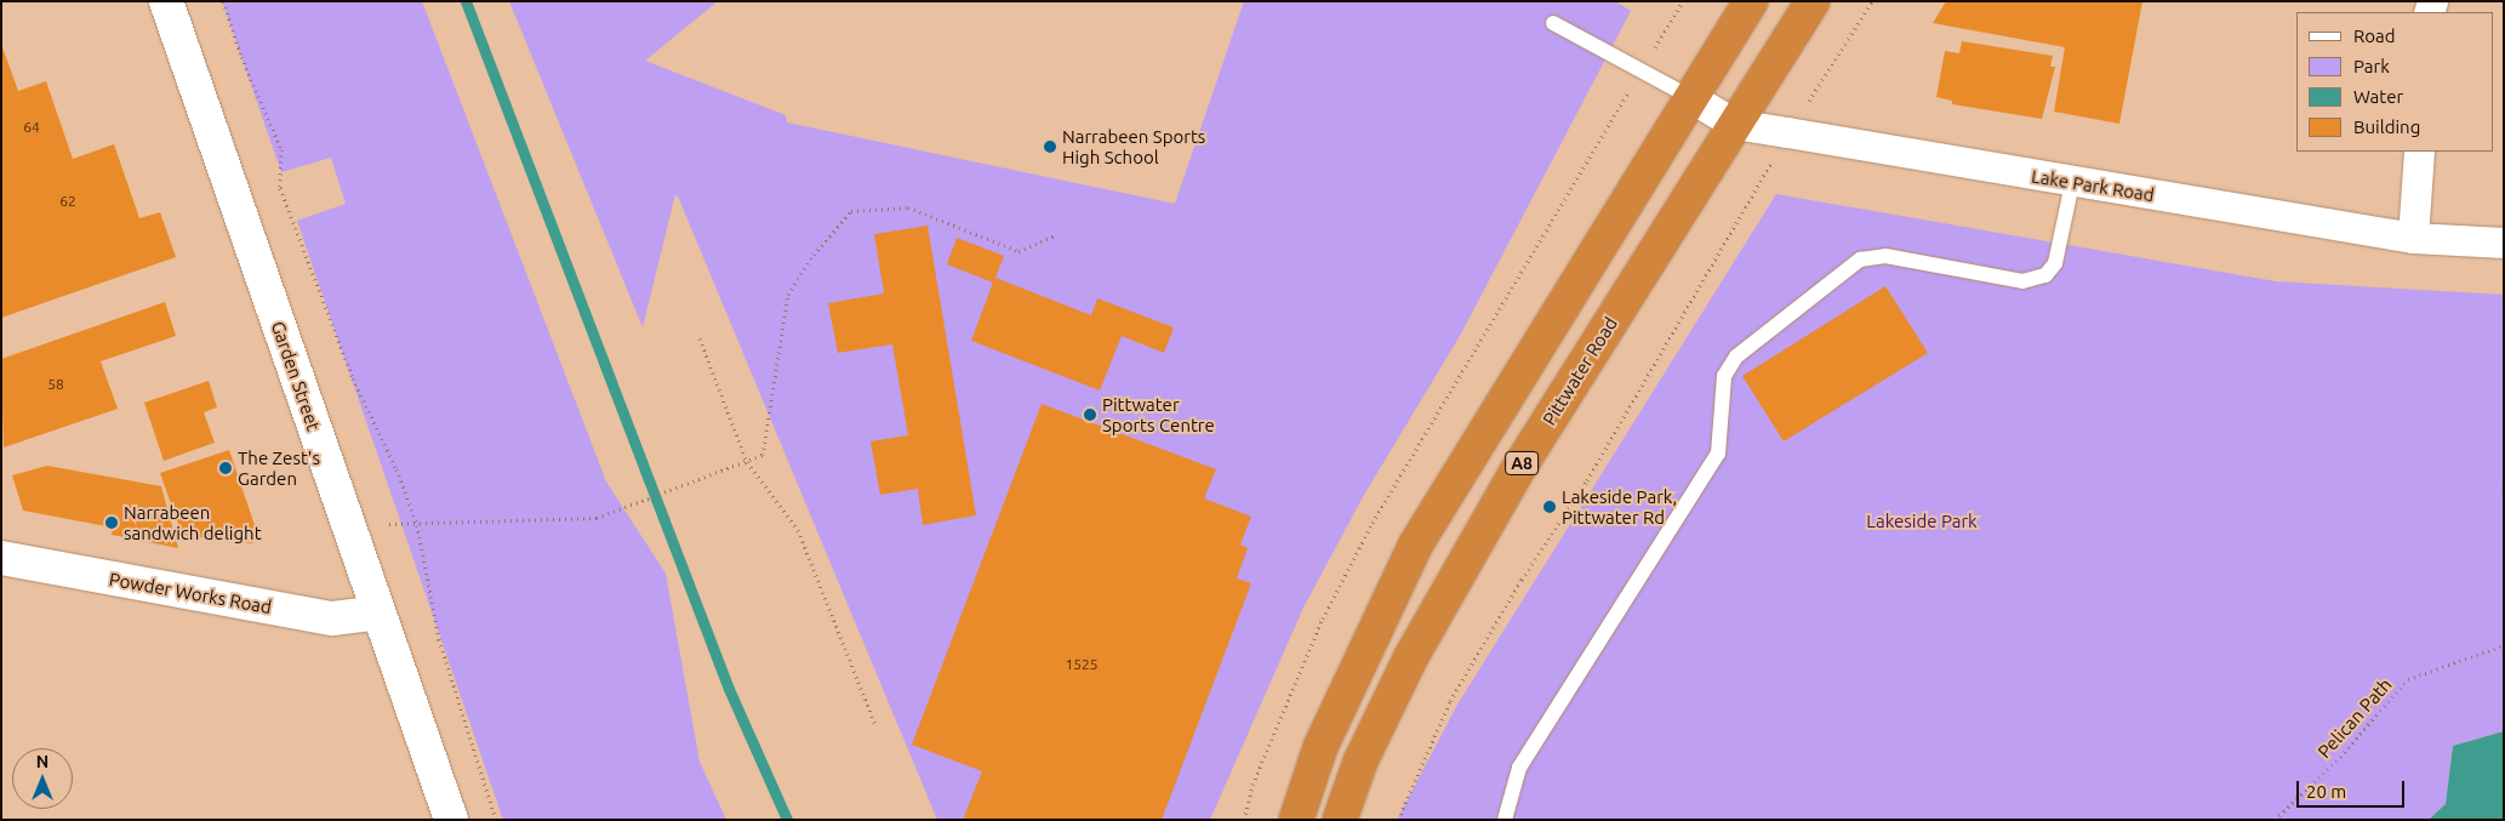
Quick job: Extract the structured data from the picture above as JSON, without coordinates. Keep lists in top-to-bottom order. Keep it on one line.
{"streets":{"highway":["Pittwater Road","A8"],"street":["Lake Park Road","Garden Street","Powder Works Road"],"path":["Pelican Path"]},"crossings":[["Lake Park Road","Pittwater Road"],["Lake Park Road","A8"],["Garden Street","Powder Works Road"]],"parks":["Lakeside Park"],"places":["Narrabeen Sports High School","Pittwater Sports Centre","The Zest's Garden","Lakeside Park, Pittwater Rd","Narrabeen sandwich delight"],"house_numbers":["64","62","58","1525"],"legend":["Road","Park","Water","Building"],"scale_bar":"20 m","north":"top"}
